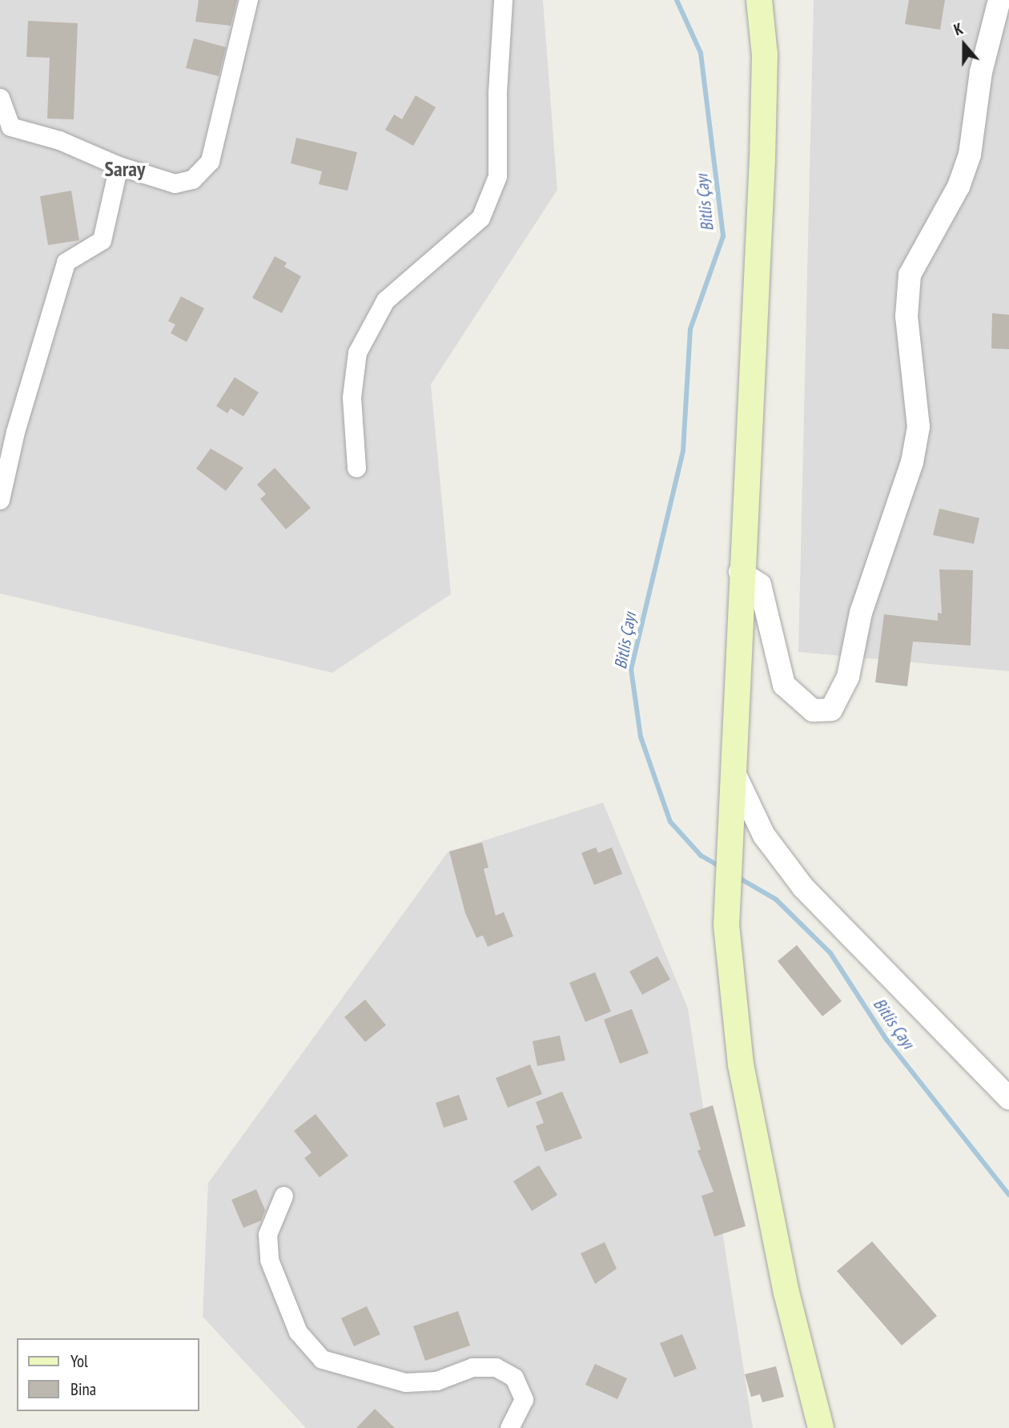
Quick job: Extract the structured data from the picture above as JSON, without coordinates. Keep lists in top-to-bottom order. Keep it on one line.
{"districts":["Saray"],"water":["Bitlis Çayı"],"legend":["Yol","Bina"],"north":"top"}
